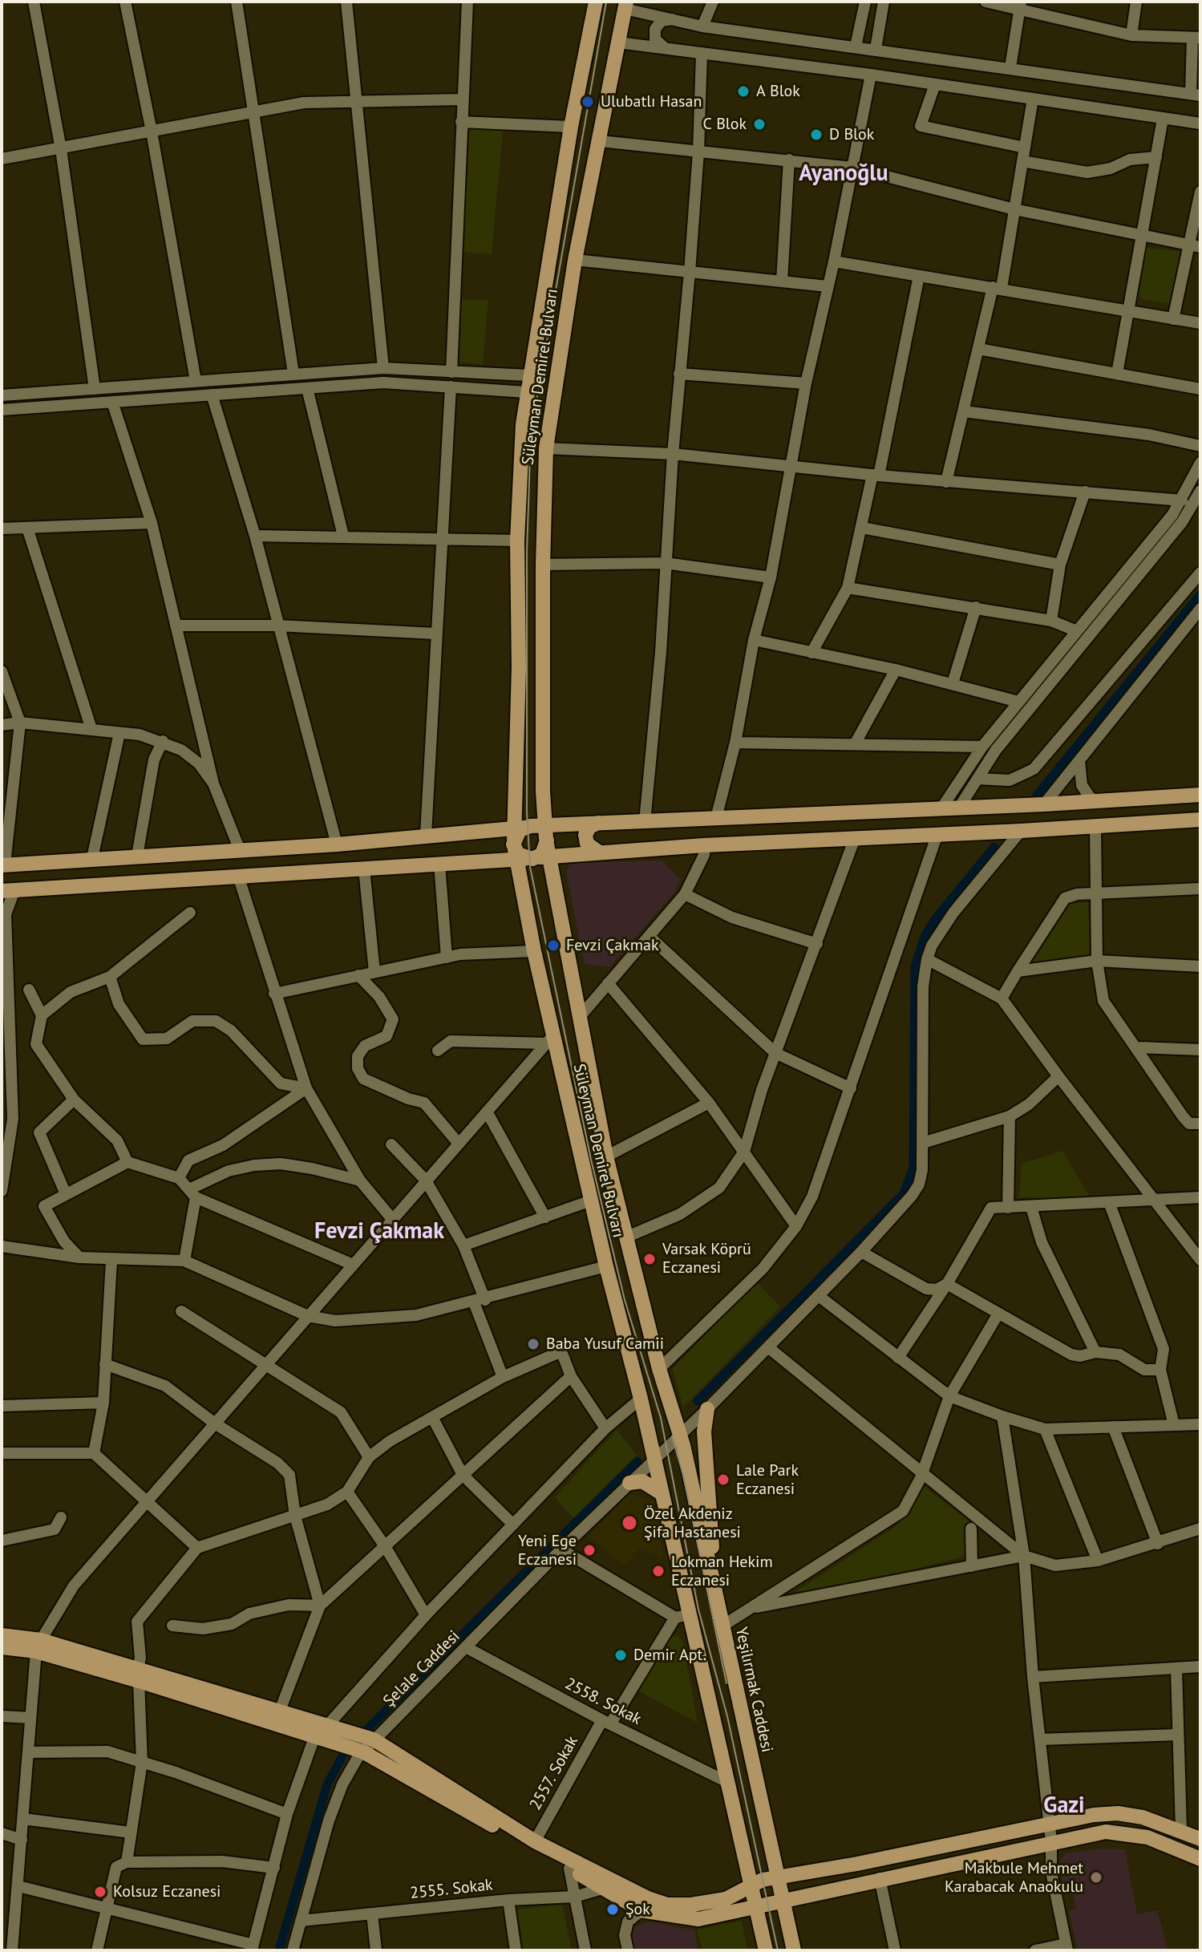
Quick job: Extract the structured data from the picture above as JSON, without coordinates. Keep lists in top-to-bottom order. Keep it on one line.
{"streets":{"main road":["Süleyman Demirel Bulvarı","Yeşilırmak Caddesi"],"street":["Şelale Caddesi","2558. Sokak","2557. Sokak","2555. Sokak"]},"crossings":[["Süleyman Demirel Bulvarı","Şelale Caddesi"],["Süleyman Demirel Bulvarı","Yeşilırmak Caddesi"],["Şelale Caddesi","Yeşilırmak Caddesi"],["Şelale Caddesi","2558. Sokak"],["Şelale Caddesi","2555. Sokak"],["2558. Sokak","2557. Sokak"]],"districts":["Ayanoğlu","Fevzi Çakmak","Gazi"],"places":["A Blok","Ulubatlı Hasan","C Blok","D Blok","Fevzi Çakmak","Varsak Köprü Eczanesi","Baba Yusuf Camii","Lale Park Eczanesi","Özel Akdeniz Şifa Hastanesi","Yeni Ege Eczanesi","Lokman Hekim Eczanesi","Demir Apt.","Makbule Mehmet Karabacak Anaokulu","Kolsuz Eczanesi","Şok"]}
